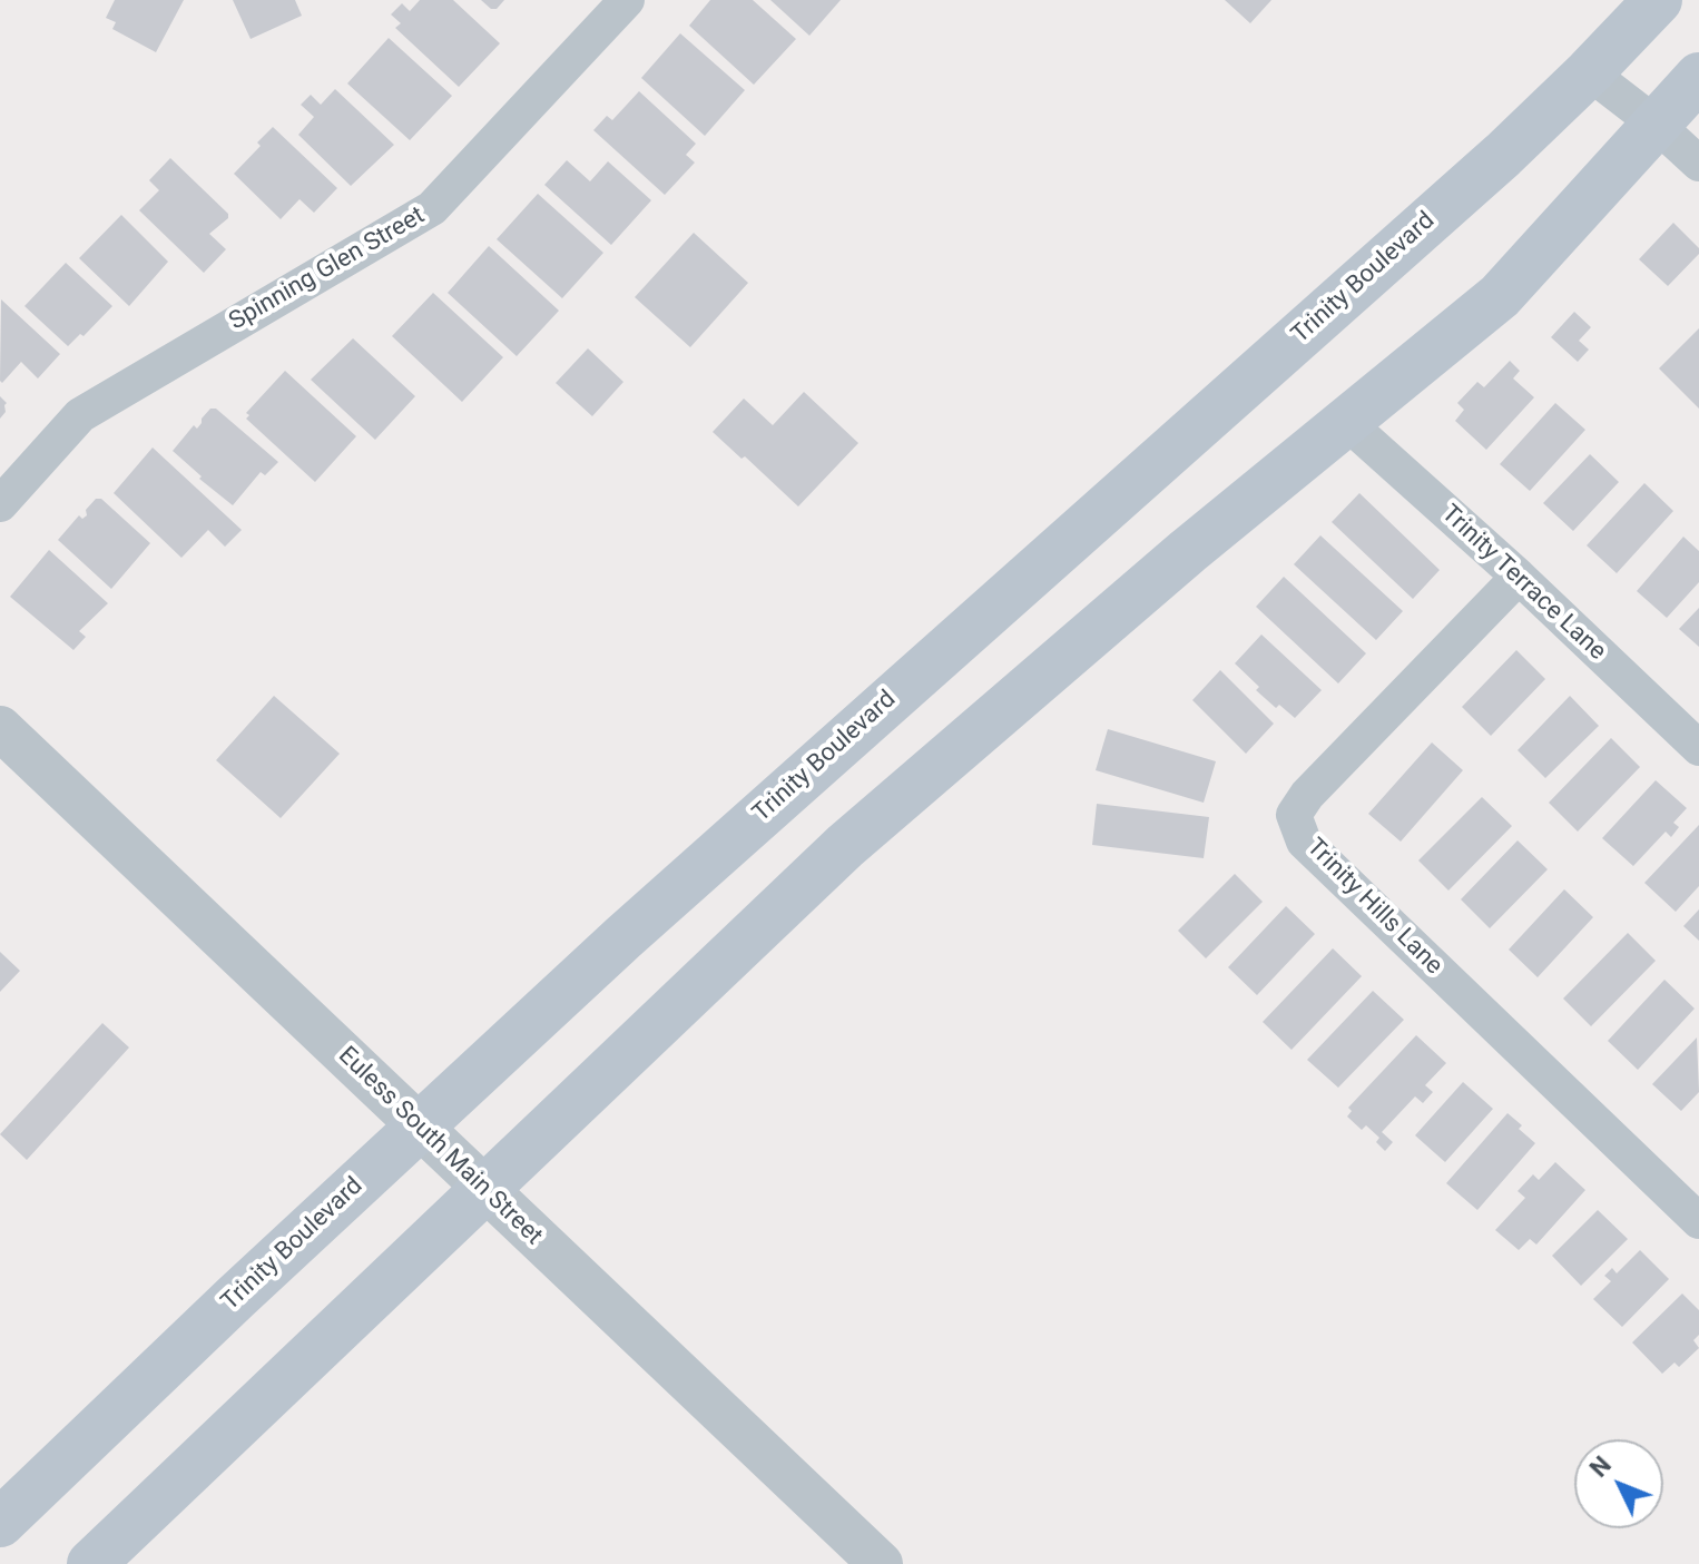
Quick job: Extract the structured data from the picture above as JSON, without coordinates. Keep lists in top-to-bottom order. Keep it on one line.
{"streets":{"main road":["Trinity Boulevard"],"street":["Spinning Glen Street","Trinity Terrace Lane","Trinity Hills Lane","Euless South Main Street"]},"crossings":[["Trinity Boulevard","Euless South Main Street"],["Trinity Terrace Lane","Trinity Hills Lane"]],"north":"top left"}
